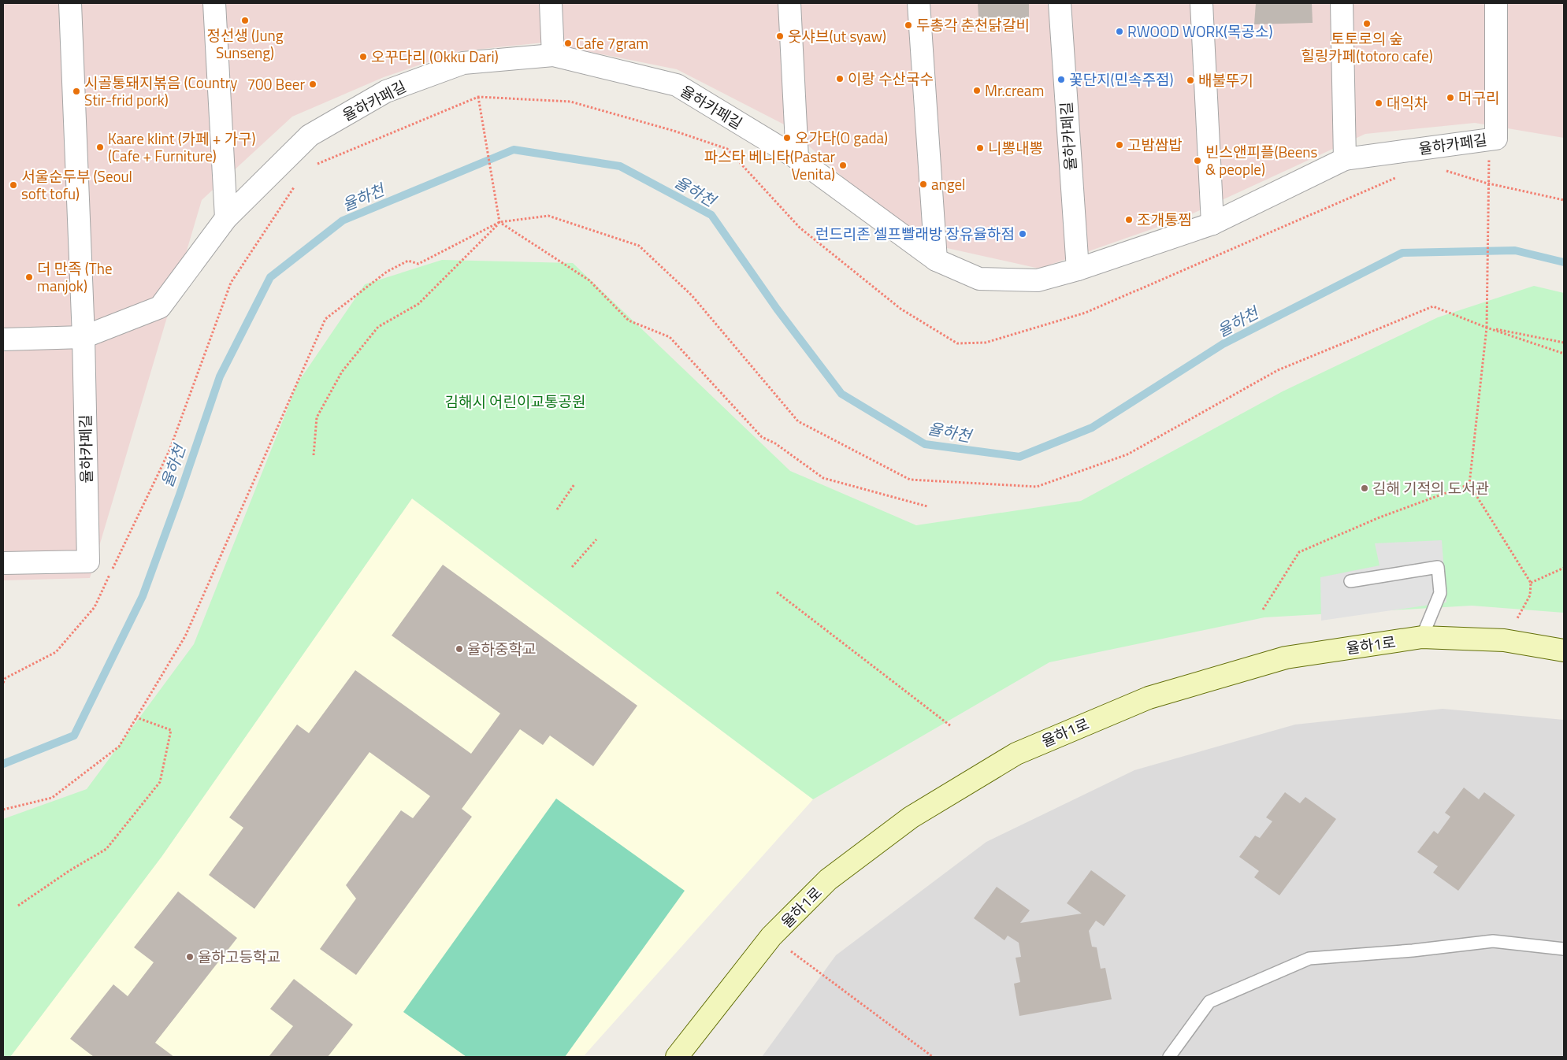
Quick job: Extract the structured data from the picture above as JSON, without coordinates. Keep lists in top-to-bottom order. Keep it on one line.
{"streets":{"street":["율하카페길","율하1로"]},"water":["율하천"],"parks":["김해시 어린이교통공원"],"places":["정선생 (Jung Sunseng)","토토로의 숲 힐링카페(totoro cafe)","두총각 춘천닭갈비","RWOOD WORK(목공소)","웃샤브(ut syaw)","Cafe 7gram","오꾸다리 (Okku Dari)","이랑 수산국수","꽃단지(민속주점)","배불뚜기","700 Beer","Mr.cream","시골통돼지볶음 (Country Stir-frid pork)","머구리","대익차","오가다(O gada)","고밤쌈밥","Kaare klint (카페 + 가구) (Cafe + Furniture)","니뽕내뽕","빈스앤피플(Beens & people)","파스타 베니타(Pastar Venita)","angel","서울순두부 (Seoul soft tofu)","조개통찜","런드리존 셀프빨래방 장유율하점","더 만족 (The manjok)","김해 기적의 도서관","율하중학교","율하고등학교"]}
